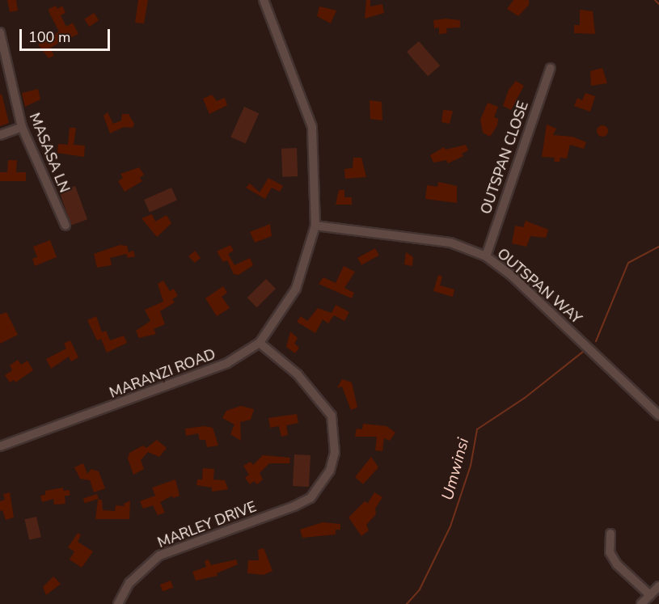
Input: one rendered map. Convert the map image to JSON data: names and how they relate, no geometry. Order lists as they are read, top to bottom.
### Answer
{
  "streets": {
    "street": [
      "MASASA LN",
      "OUTSPAN CLOSE",
      "OUTSPAN WAY",
      "MARANZI ROAD",
      "MARLEY DRIVE"
    ]
  },
  "crossings": [
    ["OUTSPAN CLOSE", "OUTSPAN WAY"],
    ["OUTSPAN WAY", "MARANZI ROAD"],
    ["MARANZI ROAD", "MARLEY DRIVE"]
  ],
  "water": ["Umwinsi"],
  "scale_bar": "100 m"
}
